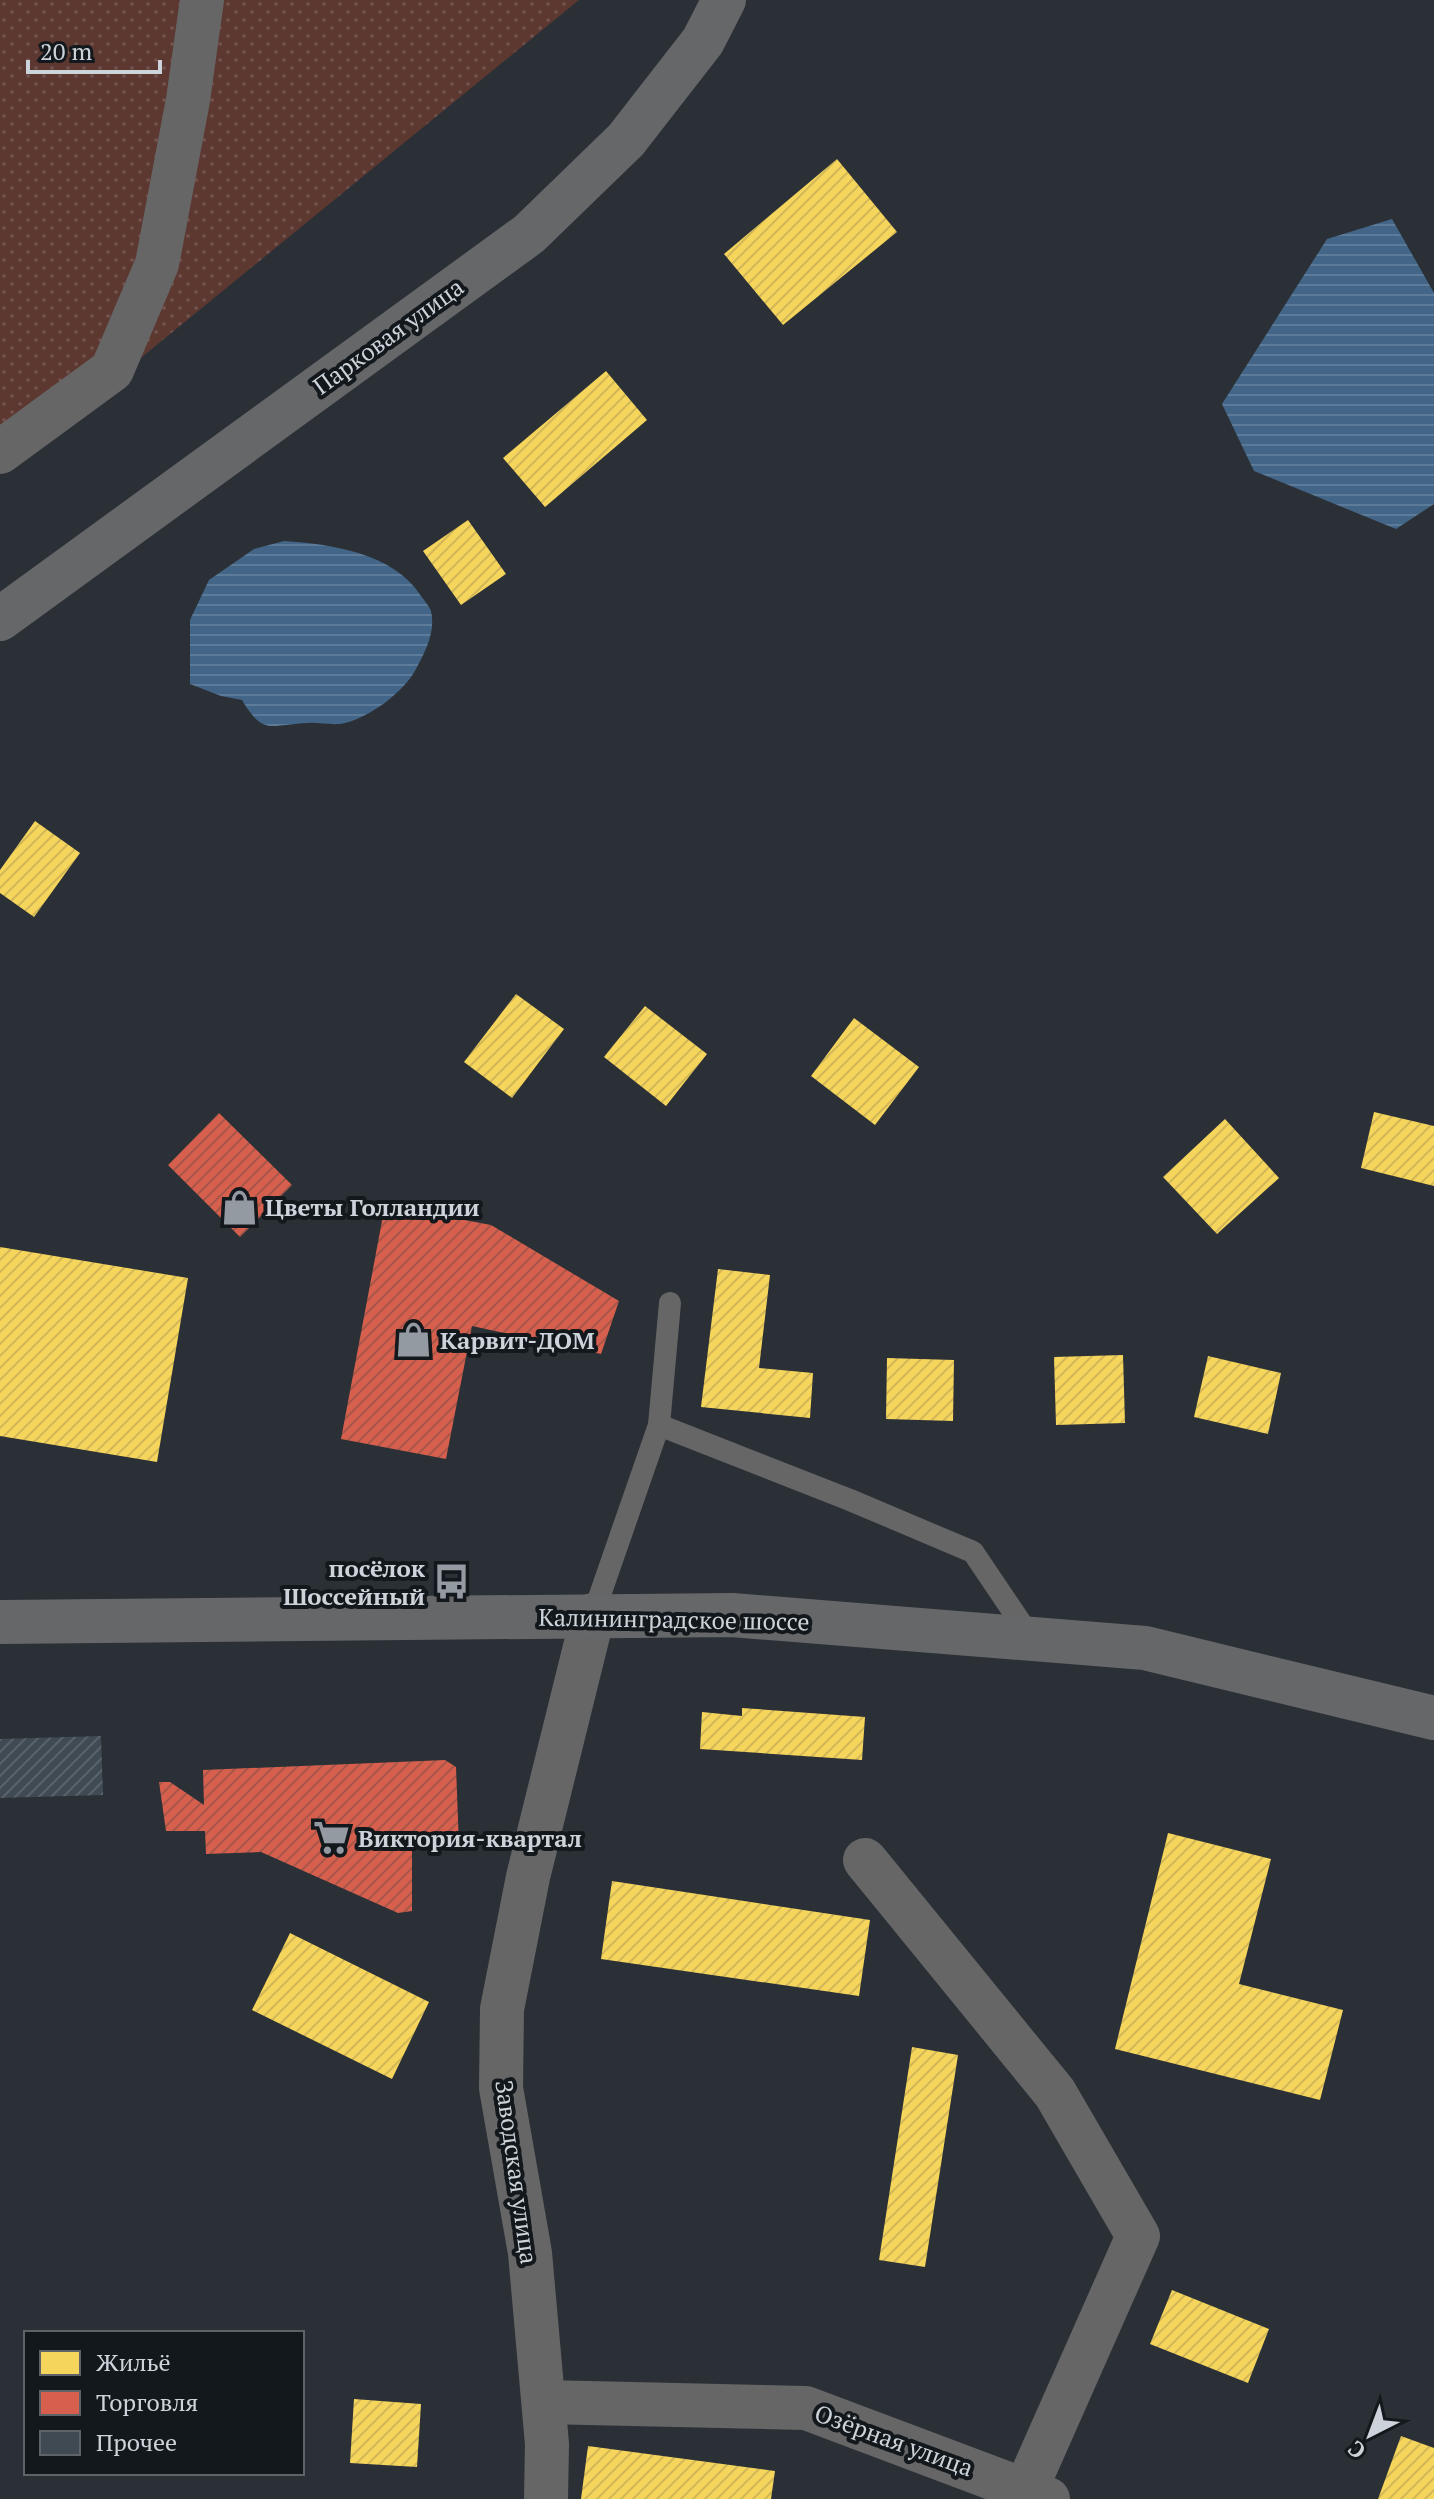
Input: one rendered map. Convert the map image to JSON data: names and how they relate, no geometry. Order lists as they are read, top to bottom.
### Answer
{
  "streets": {
    "main road": ["Парковая улица", "Калининградское шоссе"],
    "street": ["Заводская улица", "Озёрная улица"]
  },
  "crossings": [
    ["Калининградское шоссе", "Заводская улица"],
    ["Заводская улица", "Озёрная улица"]
  ],
  "places": {
    "shop": ["Цветы Голландии", "Карвит-ДОМ"],
    "bus stop": ["посёлок Шоссейный"],
    "supermarket": ["Виктория-квартал"]
  },
  "legend": ["Жильё", "Торговля", "Прочее"],
  "scale_bar": "20 m",
  "north": "bottom left"
}
